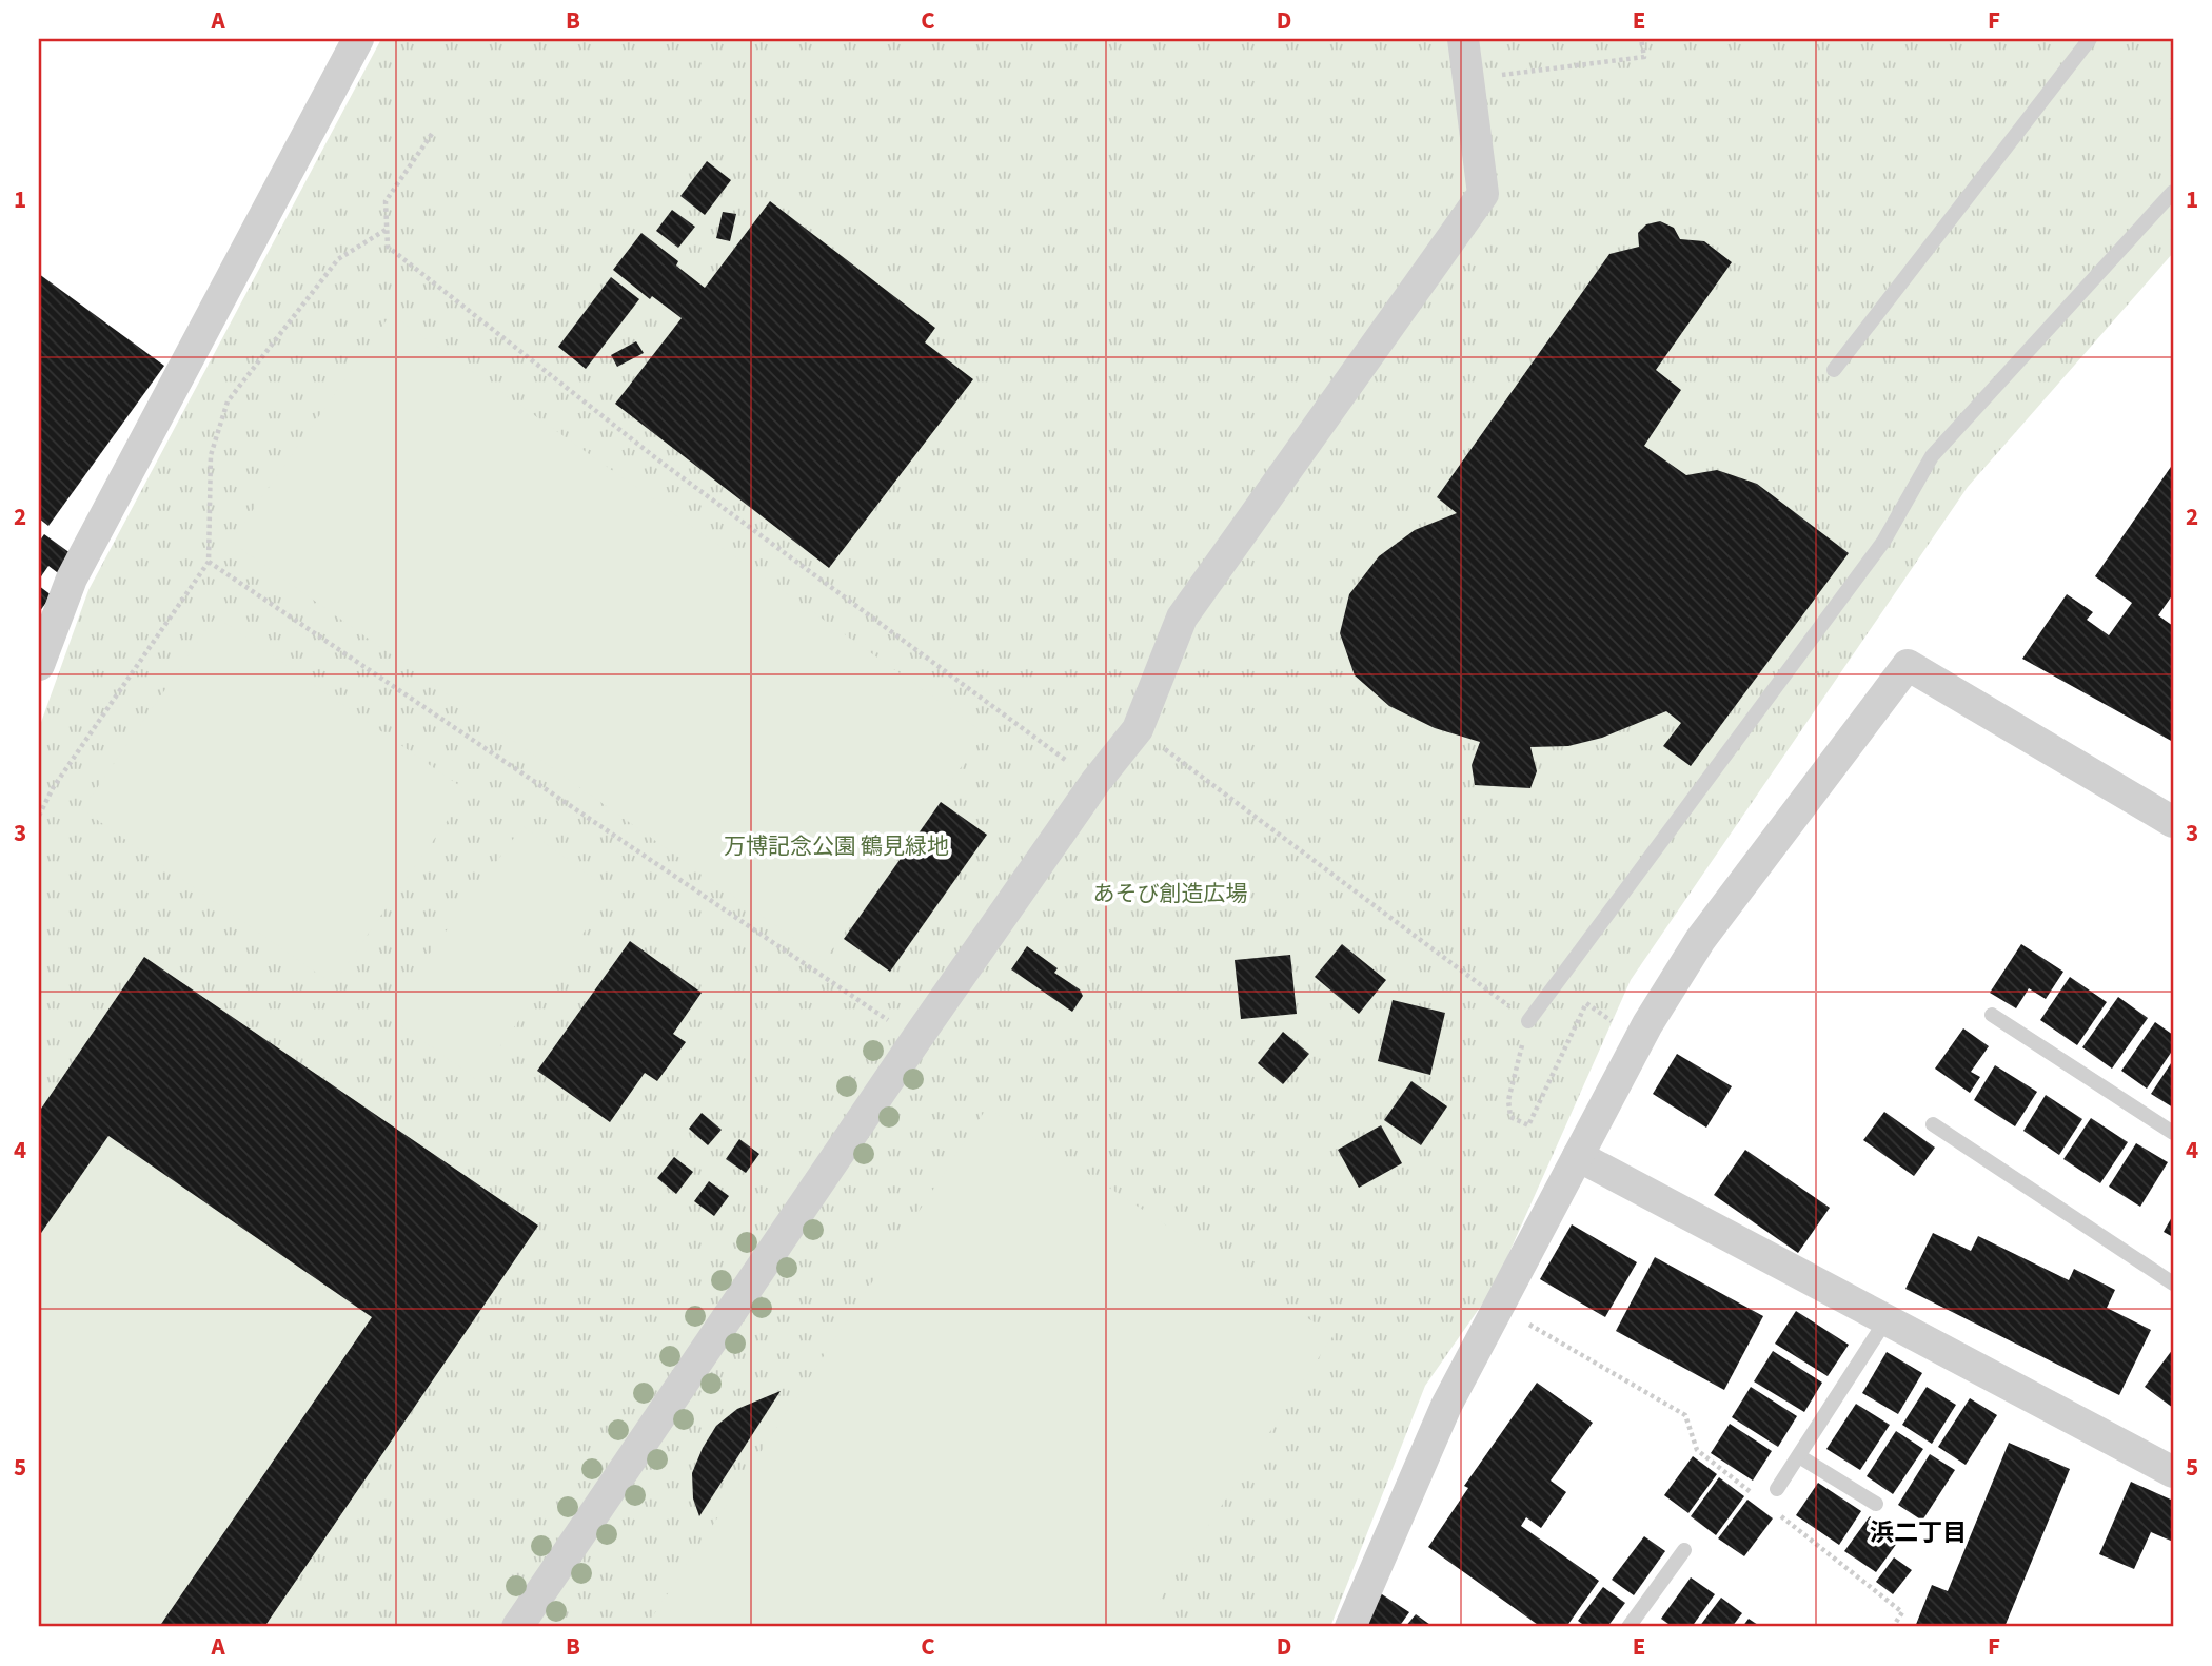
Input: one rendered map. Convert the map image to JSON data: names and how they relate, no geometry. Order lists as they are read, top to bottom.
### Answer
{
  "districts": ["浜二丁目"],
  "parks": ["万博記念公園 鶴見緑地", "あそび創造広場"],
  "grid": {
    "columns": [
      "A",
      "B",
      "C",
      "D",
      "E",
      "F"
    ],
    "rows": [
      "1",
      "2",
      "3",
      "4",
      "5"
    ]
  }
}
